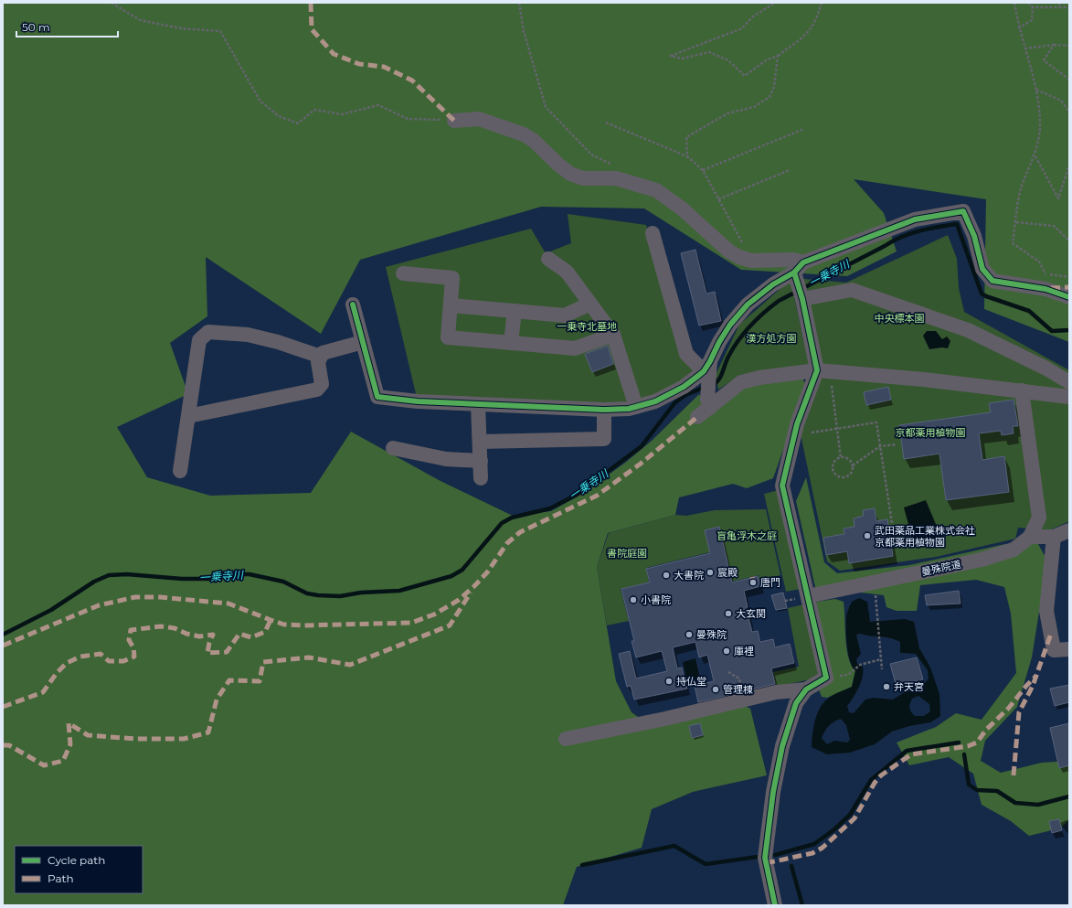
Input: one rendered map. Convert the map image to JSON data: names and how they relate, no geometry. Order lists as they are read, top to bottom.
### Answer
{
  "streets": {
    "street": ["曼殊院道"]
  },
  "water": ["一乗寺川"],
  "parks": [
    "中央標本園",
    "一乗寺北墓地",
    "漢方処方園",
    "京都薬用植物園",
    "盲亀浮木之庭",
    "書院庭園"
  ],
  "places": [
    "武田薬品工業株式会社 京都薬用植物園",
    "宸殿",
    "大書院",
    "唐門",
    "小書院",
    "大玄関",
    "曼殊院",
    "庫裡",
    "持仏堂",
    "弁天宮",
    "管理棟"
  ],
  "legend": ["Cycle path", "Path"],
  "scale_bar": "50 m"
}
